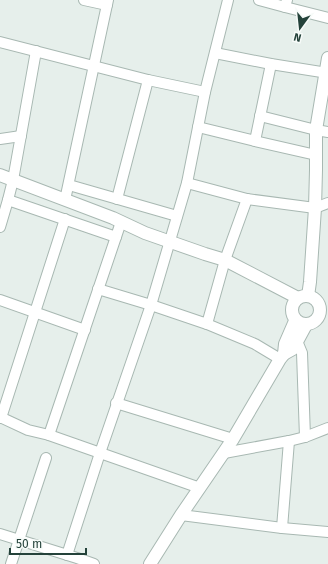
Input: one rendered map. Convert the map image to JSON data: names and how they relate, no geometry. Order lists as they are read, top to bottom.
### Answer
{
  "scale_bar": "50 m",
  "north": "bottom"
}
